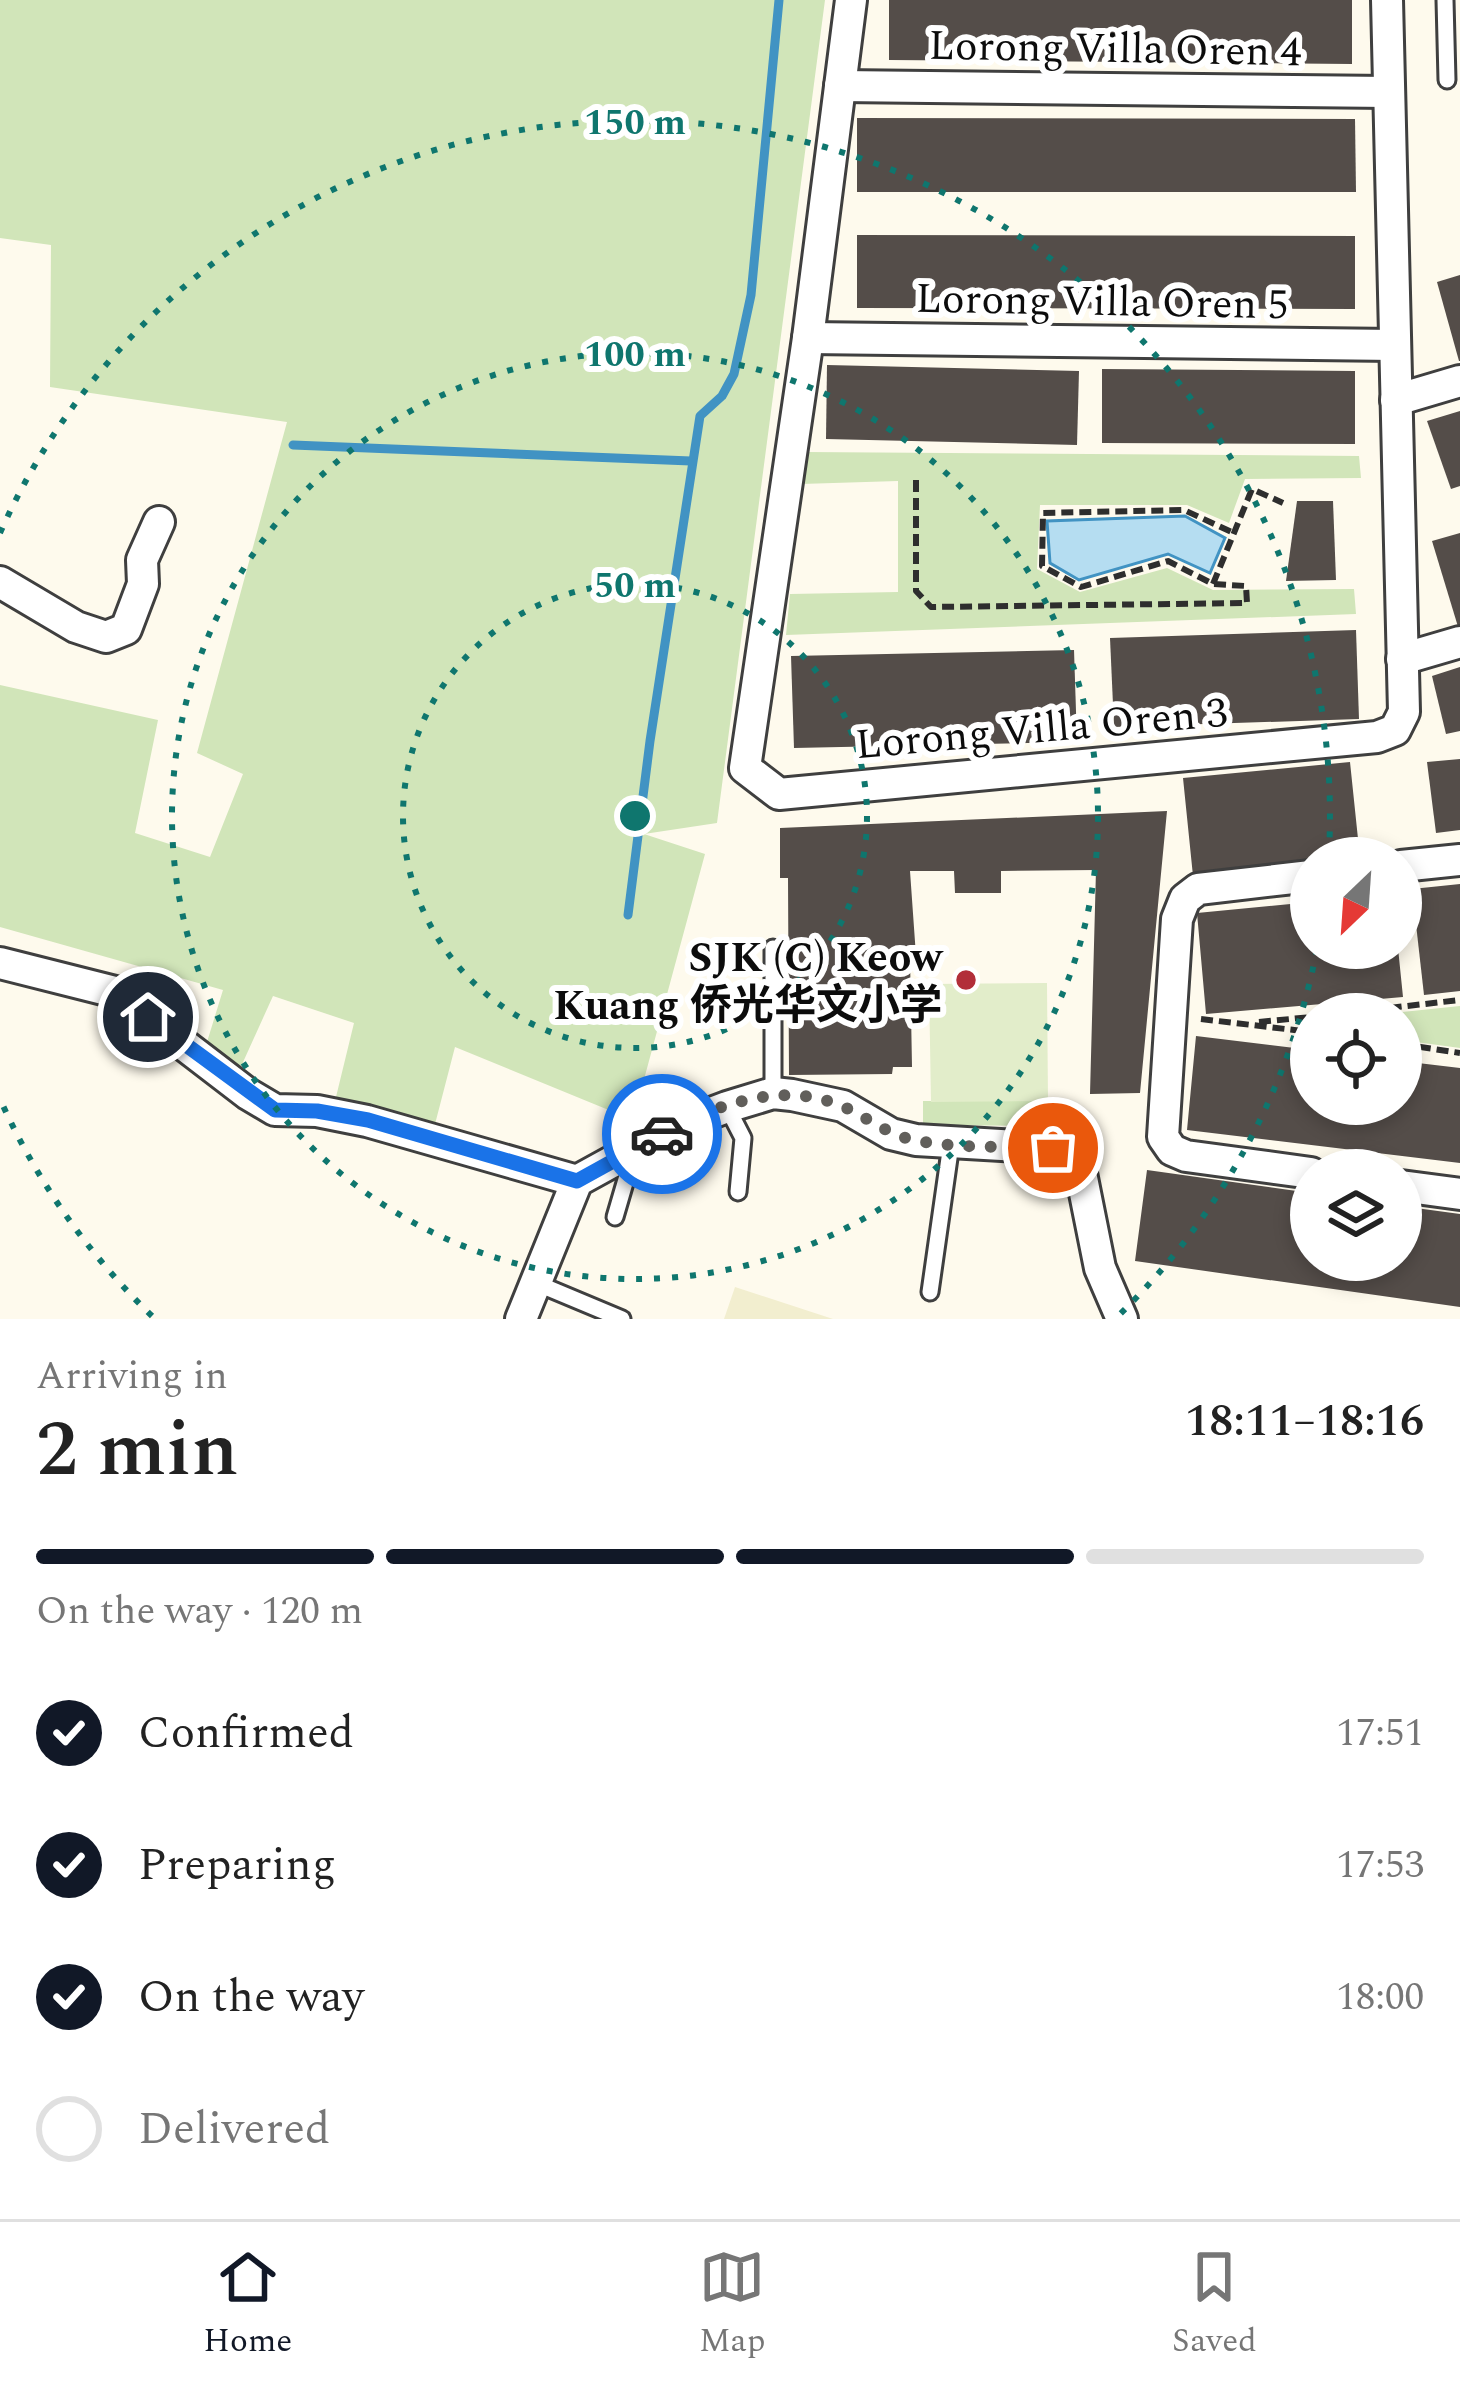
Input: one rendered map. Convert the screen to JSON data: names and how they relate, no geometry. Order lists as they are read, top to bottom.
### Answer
{
  "streets": {
    "street": ["Lorong Villa Oren 4", "Lorong Villa Oren 5", "Lorong Villa Oren 3"]
  },
  "crossings": [
    ["Lorong Villa Oren 4", "Lorong Villa Oren 3"],
    ["Lorong Villa Oren 5", "Lorong Villa Oren 3"]
  ],
  "places": ["SJK (C) Keow Kuang 侨光华文小学"],
  "north": "bottom left",
  "page": {
    "heading": ["2 min", "Arriving in", "18:11–18:16"],
    "bar": "On the way · 120 m",
    "list": [
      ["Confirmed", "17:51"],
      ["Preparing", "17:53"],
      ["On the way", "18:00"],
      "Delivered"
    ],
    "tabs": ["Home", "Map", "Saved"]
  },
  "rings": ["150 m", "100 m", "50 m"]
}
